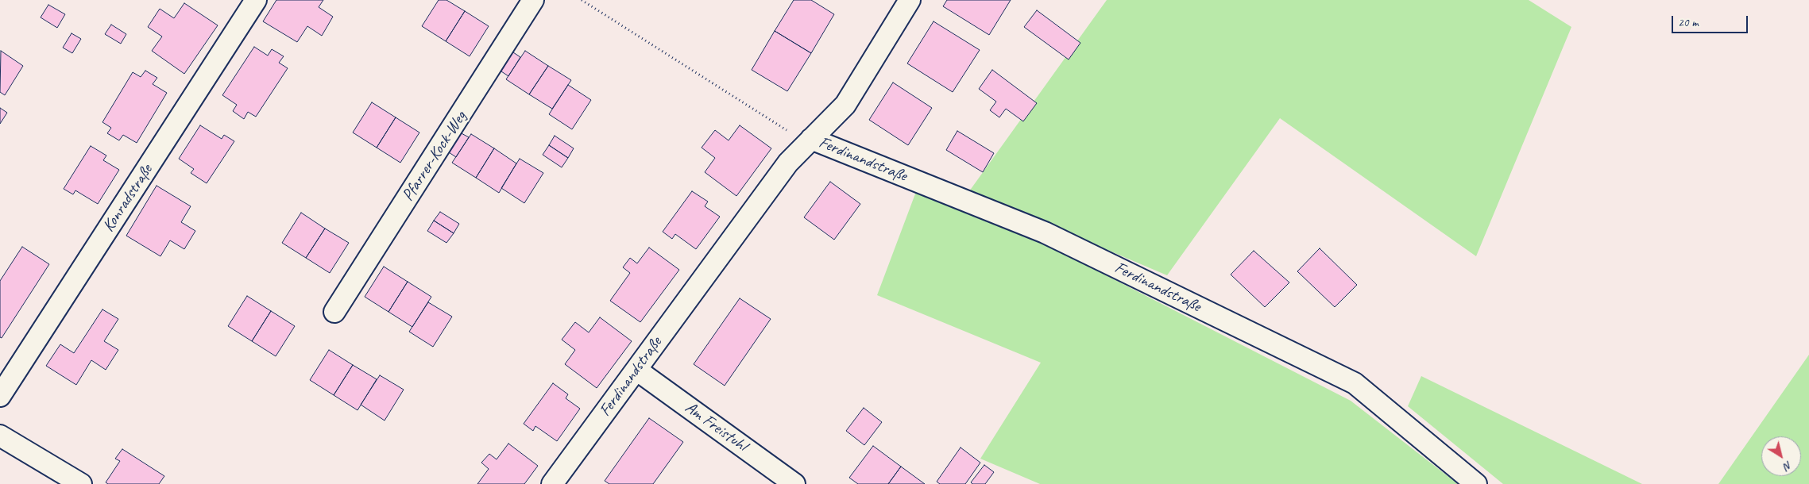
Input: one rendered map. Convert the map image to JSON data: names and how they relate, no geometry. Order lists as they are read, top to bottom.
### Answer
{
  "streets": {
    "street": [
      "Pfarrer-Kock-Weg",
      "Ferdinandstraße",
      "Konradstraße",
      "Am Freistuhl"
    ]
  },
  "crossings": [
    ["Ferdinandstraße", "Am Freistuhl"]
  ],
  "scale_bar": "20 m",
  "north": "bottom right"
}
